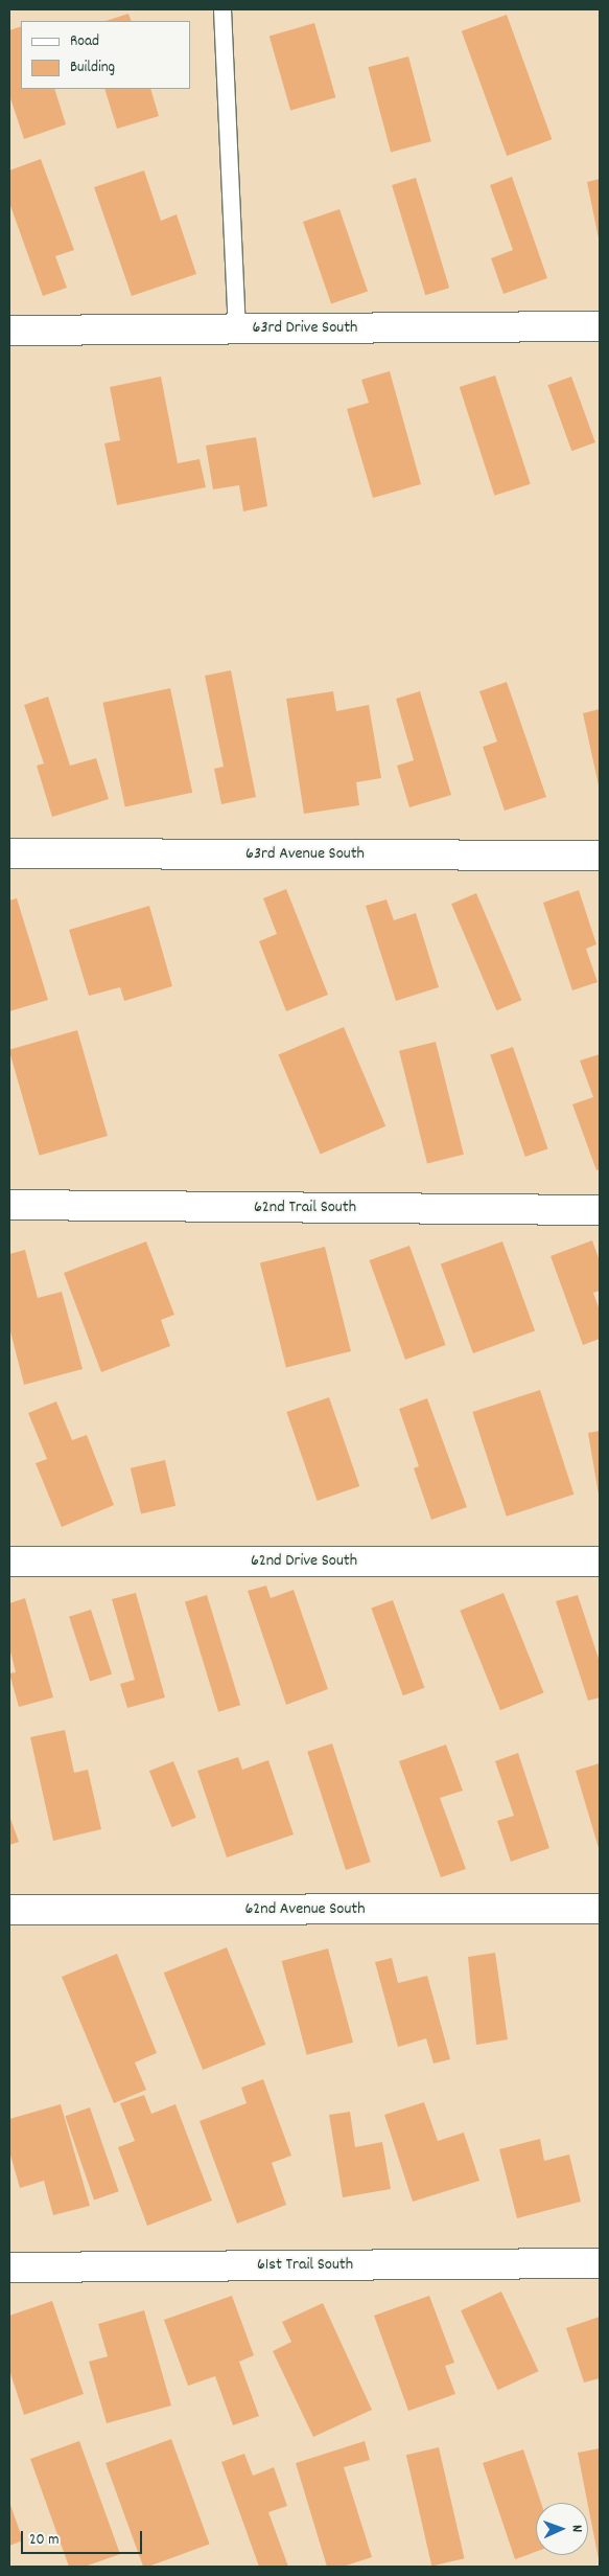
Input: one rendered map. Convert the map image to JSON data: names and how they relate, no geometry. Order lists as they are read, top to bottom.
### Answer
{
  "streets": {
    "street": [
      "63rd Drive South",
      "63rd Avenue South",
      "62nd Trail South",
      "62nd Drive South",
      "62nd Avenue South",
      "61st Trail South"
    ]
  },
  "legend": ["Road", "Building"],
  "scale_bar": "20 m",
  "north": "right"
}
